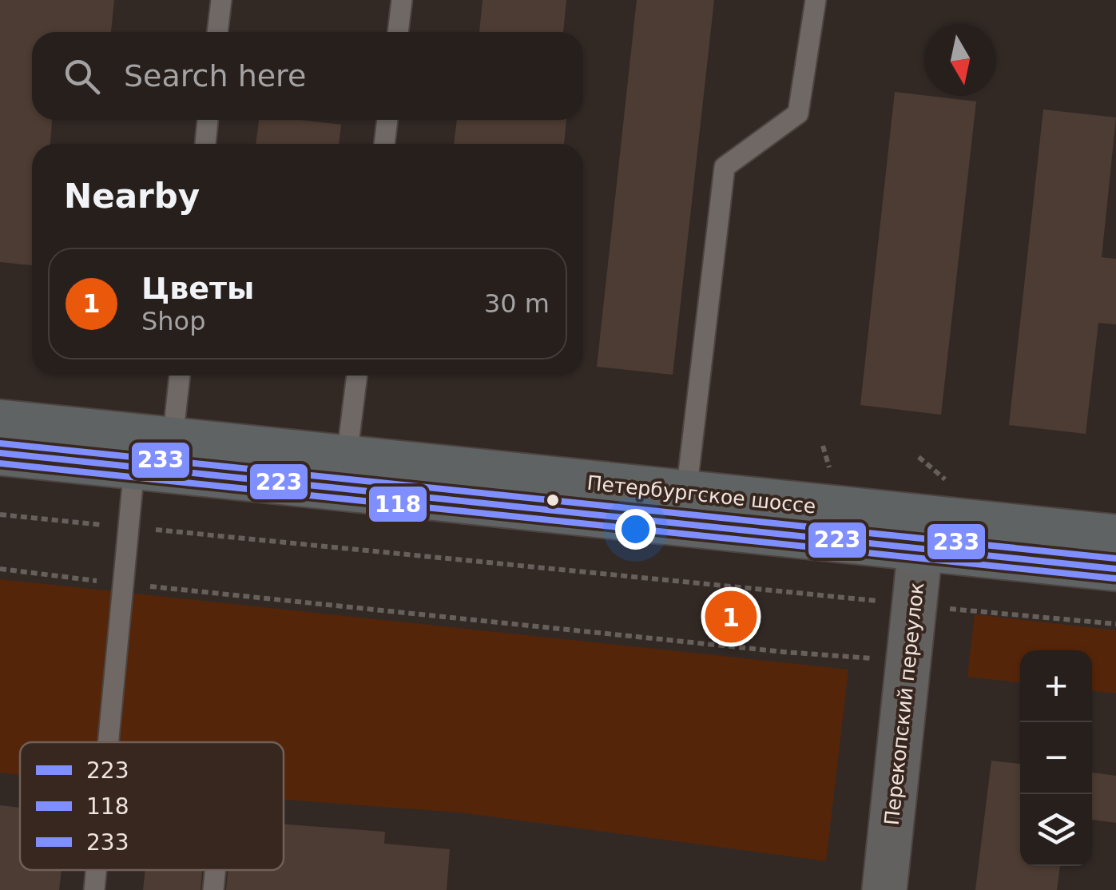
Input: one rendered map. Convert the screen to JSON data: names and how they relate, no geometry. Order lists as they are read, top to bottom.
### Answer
{
  "streets": {
    "main road": ["Петербургское шоссе"],
    "street": ["Перекопский переулок"]
  },
  "crossings": [
    ["Петербургское шоссе", "Перекопский переулок"]
  ],
  "lines": ["transit line 233", "transit line 223", "transit line 118"],
  "legend": ["223", "118", "233"],
  "north": "bottom",
  "page": {
    "search": "Search here",
    "heading": "Nearby",
    "list": [
      {
        "mark": "1",
        "name": "Цветы",
        "note": "Shop",
        "value": "30 m"
      }
    ],
    "pins": "1",
    "map_buttons": ["+", "−"]
  }
}
